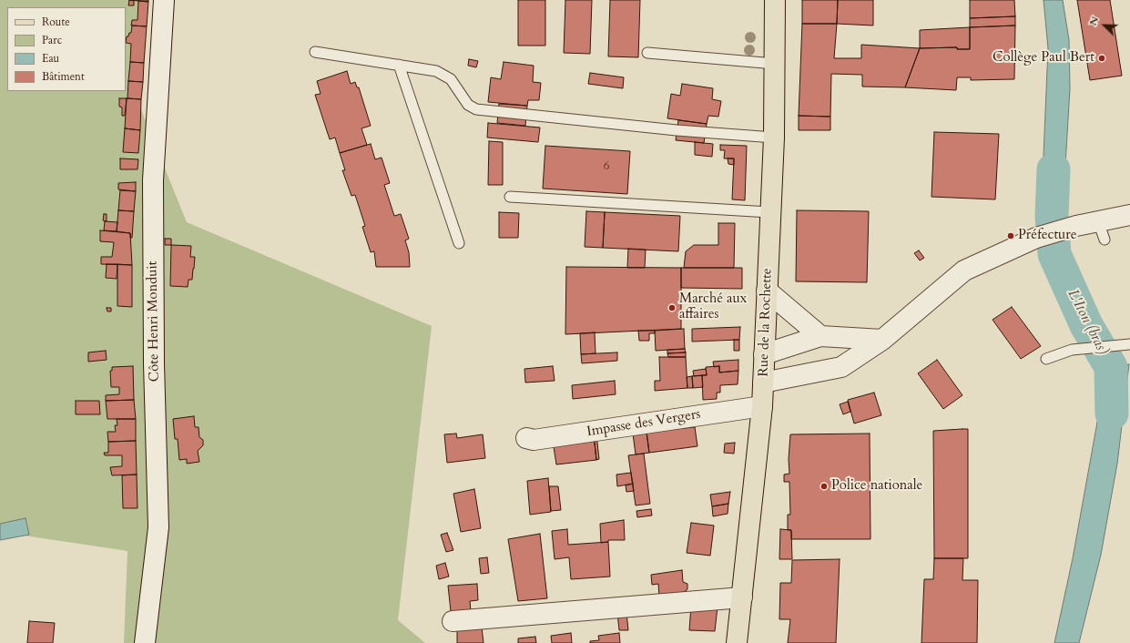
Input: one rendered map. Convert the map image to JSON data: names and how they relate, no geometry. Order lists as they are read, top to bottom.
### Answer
{
  "streets": {
    "main road": ["Rue de la Rochette"],
    "street": ["Côte Henri Monduit", "Impasse des Vergers"]
  },
  "crossings": [
    ["Rue de la Rochette", "Impasse des Vergers"]
  ],
  "water": ["L'Iton (bras)"],
  "places": [
    "Collège Paul Bert",
    "Préfecture",
    "Marché aux affaires",
    "Police nationale"
  ],
  "house_numbers": ["6"],
  "legend": [
    "Route",
    "Parc",
    "Eau",
    "Bâtiment"
  ],
  "north": "top left"
}
